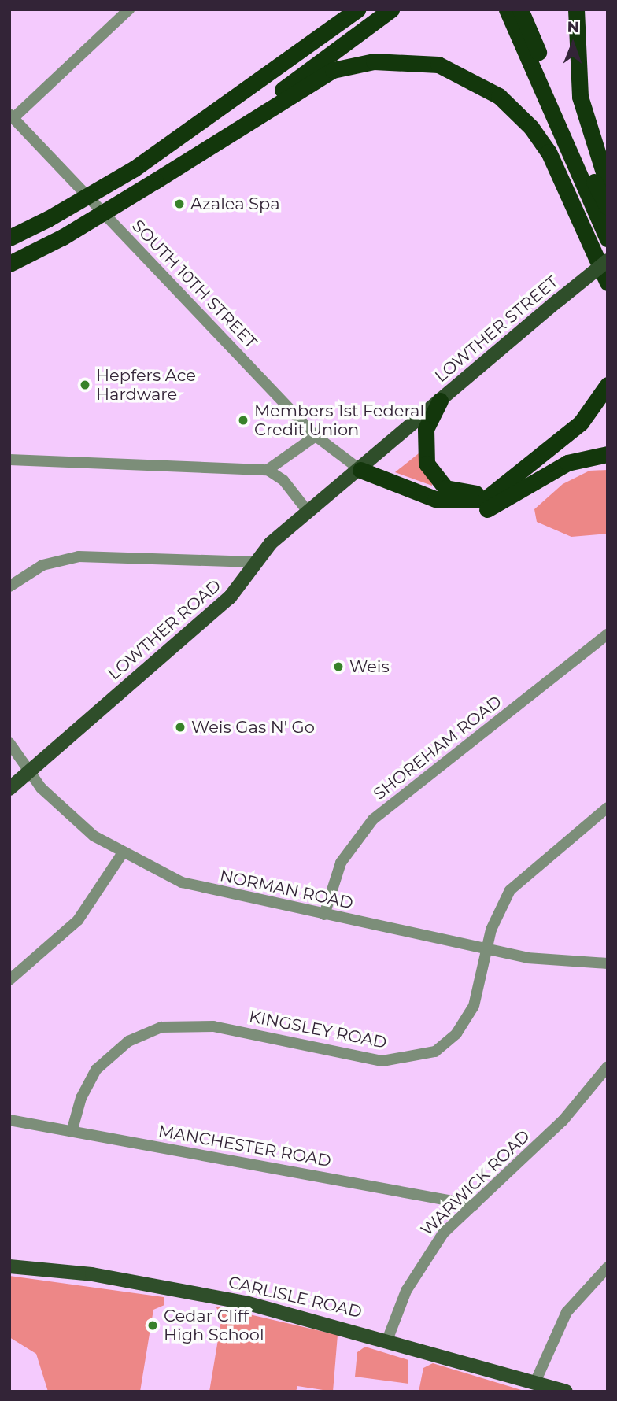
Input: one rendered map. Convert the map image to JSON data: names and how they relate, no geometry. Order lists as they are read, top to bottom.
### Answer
{
  "streets": {
    "main road": ["LOWTHER STREET", "LOWTHER ROAD", "CARLISLE ROAD"],
    "street": [
      "SOUTH 10TH STREET",
      "SHOREHAM ROAD",
      "NORMAN ROAD",
      "KINGSLEY ROAD",
      "MANCHESTER ROAD",
      "WARWICK ROAD"
    ]
  },
  "crossings": [
    ["SOUTH 10TH STREET", "LOWTHER STREET"],
    ["SOUTH 10TH STREET", "LOWTHER ROAD"],
    ["LOWTHER STREET", "LOWTHER ROAD"],
    ["LOWTHER ROAD", "NORMAN ROAD"],
    ["SHOREHAM ROAD", "NORMAN ROAD"],
    ["NORMAN ROAD", "KINGSLEY ROAD"],
    ["KINGSLEY ROAD", "MANCHESTER ROAD"],
    ["MANCHESTER ROAD", "WARWICK ROAD"],
    ["WARWICK ROAD", "CARLISLE ROAD"]
  ],
  "places": [
    "Azalea Spa",
    "Hepfers Ace Hardware",
    "Members 1st Federal Credit Union",
    "Weis",
    "Weis Gas N' Go",
    "Cedar Cliff High School"
  ],
  "north": "top"
}
